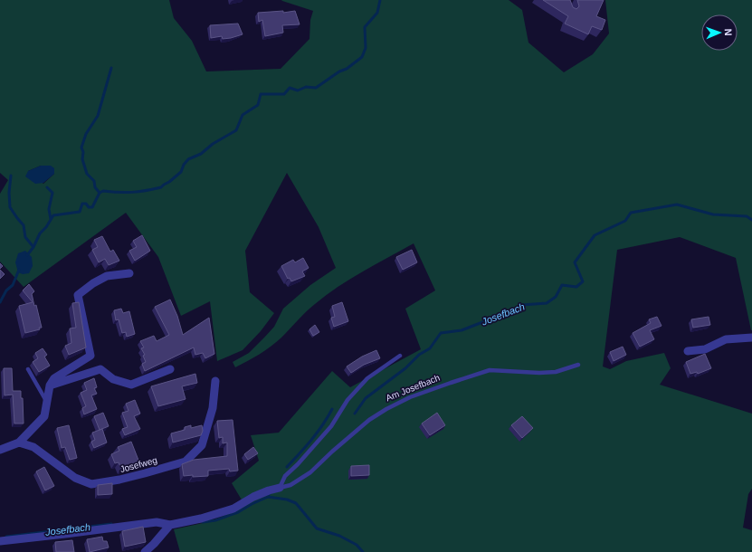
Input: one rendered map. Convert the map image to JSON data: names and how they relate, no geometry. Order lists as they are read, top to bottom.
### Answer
{
  "streets": {
    "street": ["Am Josefbach", "Josefweg"]
  },
  "water": ["Josefbach"],
  "north": "right"
}
